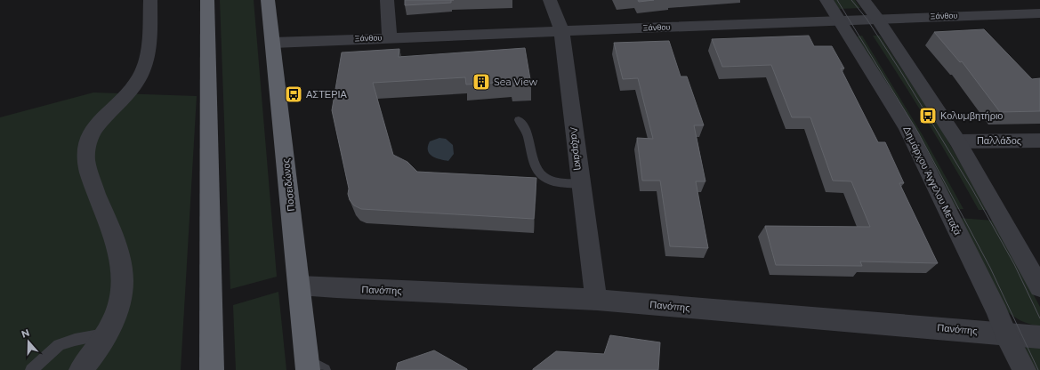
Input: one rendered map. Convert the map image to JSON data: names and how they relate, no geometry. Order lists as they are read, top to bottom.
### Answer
{
  "streets": {
    "highway": ["Ποσειδώνος"],
    "street": [
      "Ξάνθου",
      "Παλλάδος",
      "Λαζαράκη",
      "Δημάρχου Άγγελου Μεταξά",
      "Πανόπης"
    ]
  },
  "crossings": [
    ["Ξάνθου", "Λαζαράκη"],
    ["Ξάνθου", "Δημάρχου Άγγελου Μεταξά"],
    ["Ξάνθου", "Ποσειδώνος"],
    ["Λαζαράκη", "Πανόπης"],
    ["Δημάρχου Άγγελου Μεταξά", "Πανόπης"],
    ["Ποσειδώνος", "Πανόπης"]
  ],
  "places": {
    "building": ["Sea View"],
    "bus stop": ["ΑΣΤΕΡΙΑ", "Κολυμβητήριο"]
  },
  "north": "top"
}
